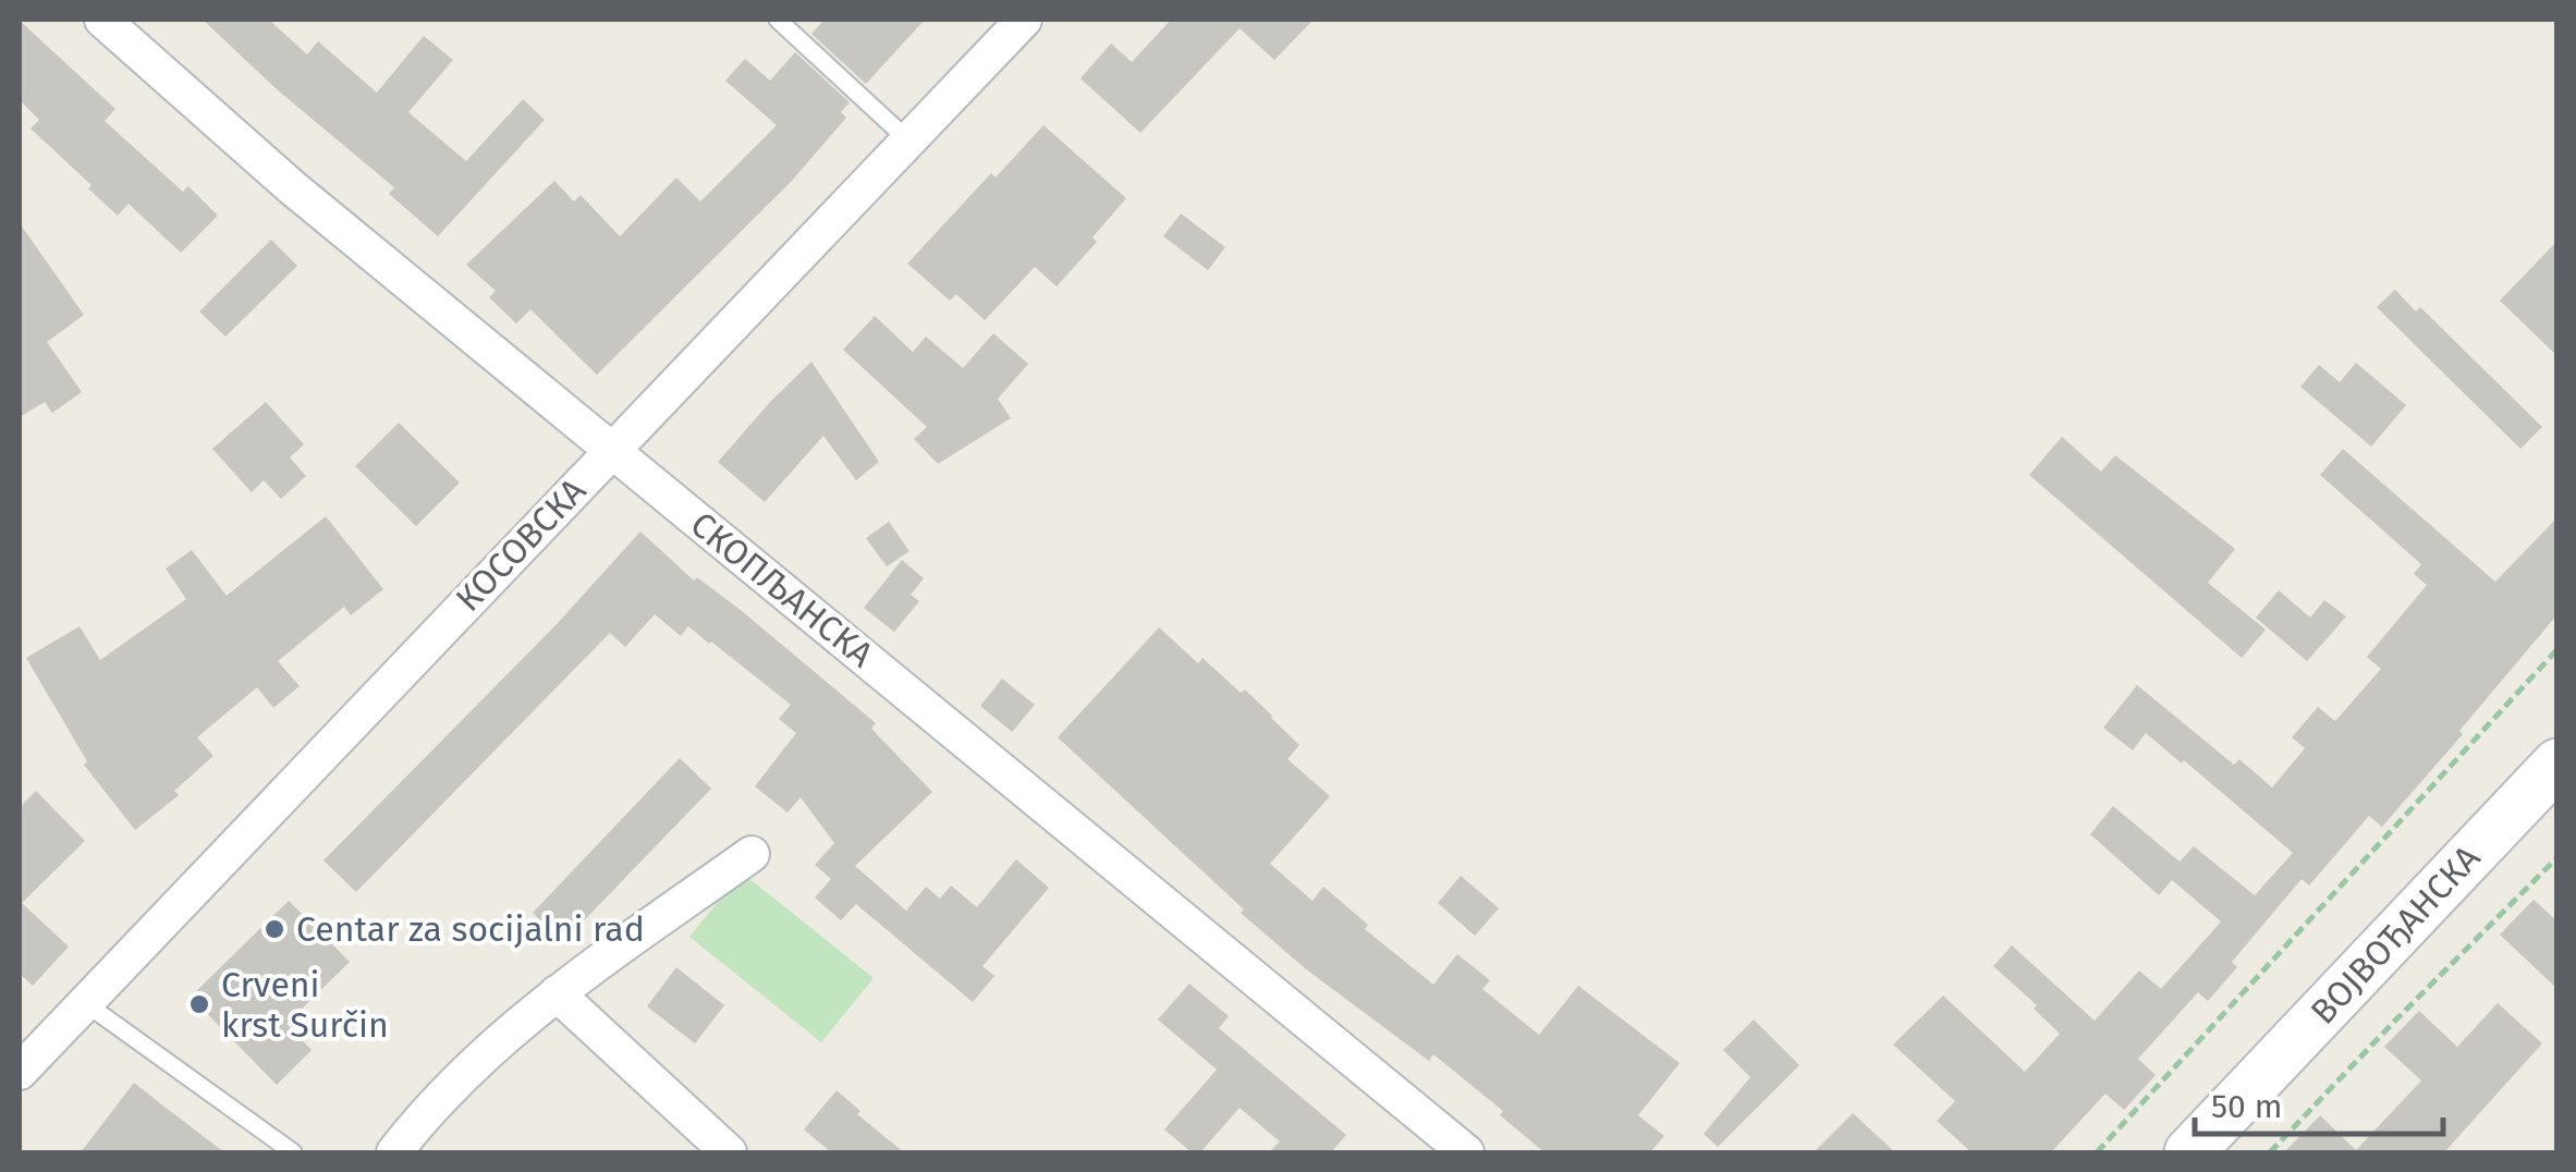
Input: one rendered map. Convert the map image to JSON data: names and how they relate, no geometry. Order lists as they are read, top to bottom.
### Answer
{
  "streets": {
    "main road": ["ВОЈВОЂАНСКА"],
    "street": ["КОСОВСКА", "СКОПЉАНСКА"]
  },
  "crossings": [
    ["КОСОВСКА", "СКОПЉАНСКА"]
  ],
  "places": ["Centar za socijalni rad", "Crveni krst Surčin"],
  "scale_bar": "50 m"
}
